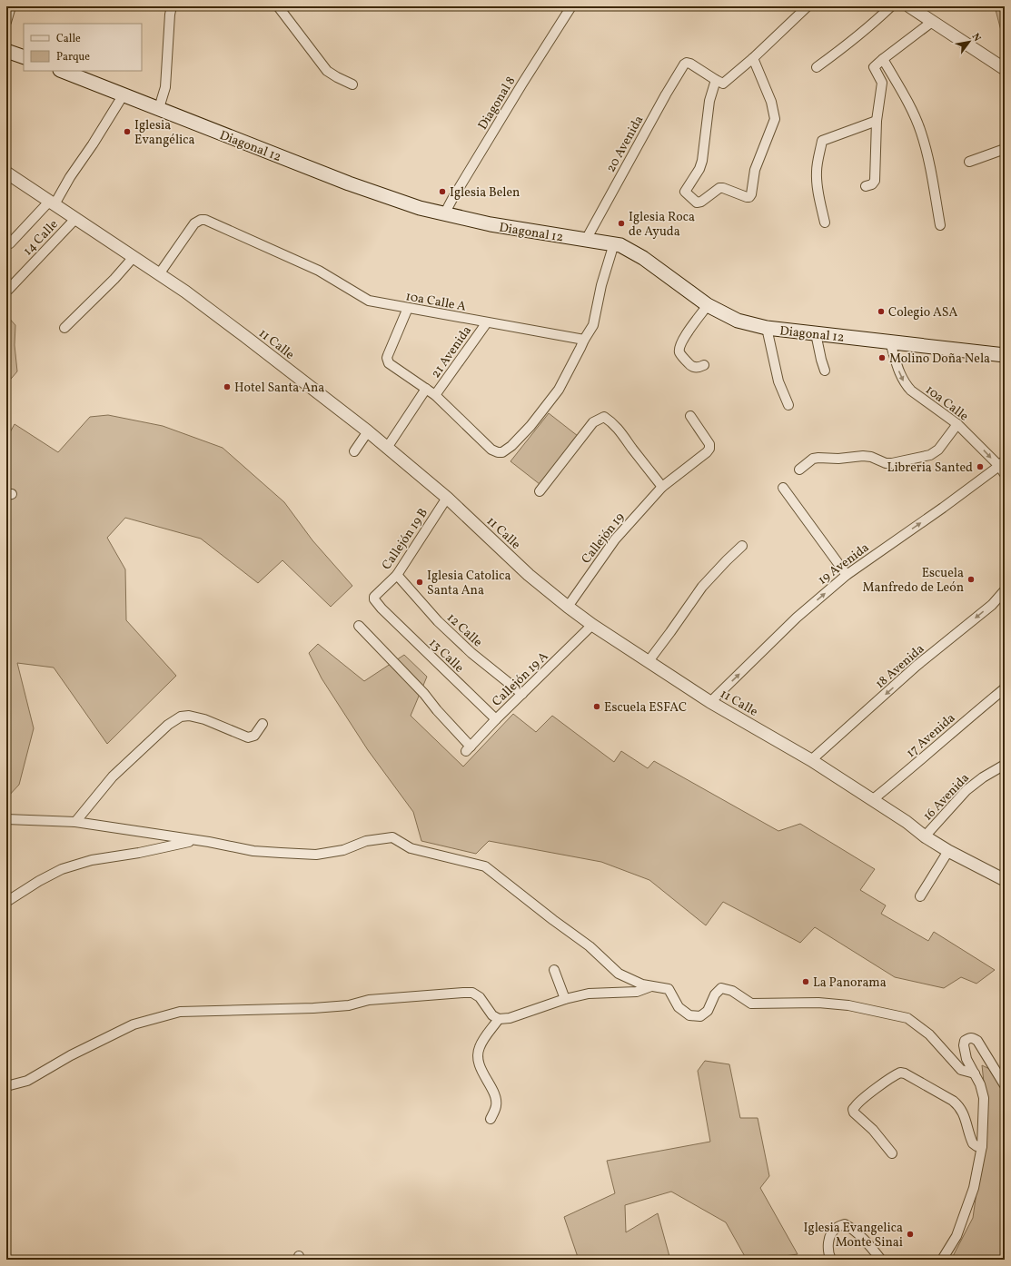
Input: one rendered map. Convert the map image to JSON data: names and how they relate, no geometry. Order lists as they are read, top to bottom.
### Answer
{
  "streets": {
    "main road": ["Diagonal 12"],
    "street": [
      "Diagonal 8",
      "20 Avenida",
      "14 Calle",
      "10a Calle A",
      "11 Calle",
      "21 Avenida",
      "10a Calle",
      "Callejón 19",
      "Callejón 19 B",
      "19 Avenida",
      "12 Calle",
      "13 Calle",
      "18 Avenida",
      "Callejón 19 A",
      "17 Avenida",
      "16 Avenida"
    ]
  },
  "crossings": [
    ["Diagonal 8", "Diagonal 12"],
    ["20 Avenida", "Diagonal 12"],
    ["Diagonal 12", "10a Calle"],
    ["14 Calle", "11 Calle"],
    ["10a Calle A", "11 Calle"],
    ["10a Calle A", "21 Avenida"],
    ["11 Calle", "21 Avenida"],
    ["11 Calle", "Callejón 19"],
    ["11 Calle", "Callejón 19 B"],
    ["11 Calle", "19 Avenida"],
    ["11 Calle", "18 Avenida"],
    ["11 Calle", "Callejón 19 A"],
    ["11 Calle", "17 Avenida"],
    ["11 Calle", "16 Avenida"],
    ["10a Calle", "19 Avenida"],
    ["Callejón 19 B", "12 Calle"],
    ["Callejón 19 B", "13 Calle"],
    ["12 Calle", "Callejón 19 A"],
    ["13 Calle", "Callejón 19 A"]
  ],
  "one_way": ["10a Calle", "19 Avenida", "18 Avenida"],
  "places": [
    "Iglesia Evangélica",
    "Iglesia Belen",
    "Iglesia Roca de Ayuda",
    "Colegio ASA",
    "Molino Doña Nela",
    "Hotel Santa Ana",
    "Libreria Santed",
    "Escuela Manfredo de León",
    "Iglesia Catolica Santa Ana",
    "Escuela ESFAC",
    "La Panorama",
    "Iglesia Evangelica Monte Sinai"
  ],
  "legend": ["Calle", "Parque"],
  "north": "top right"
}
